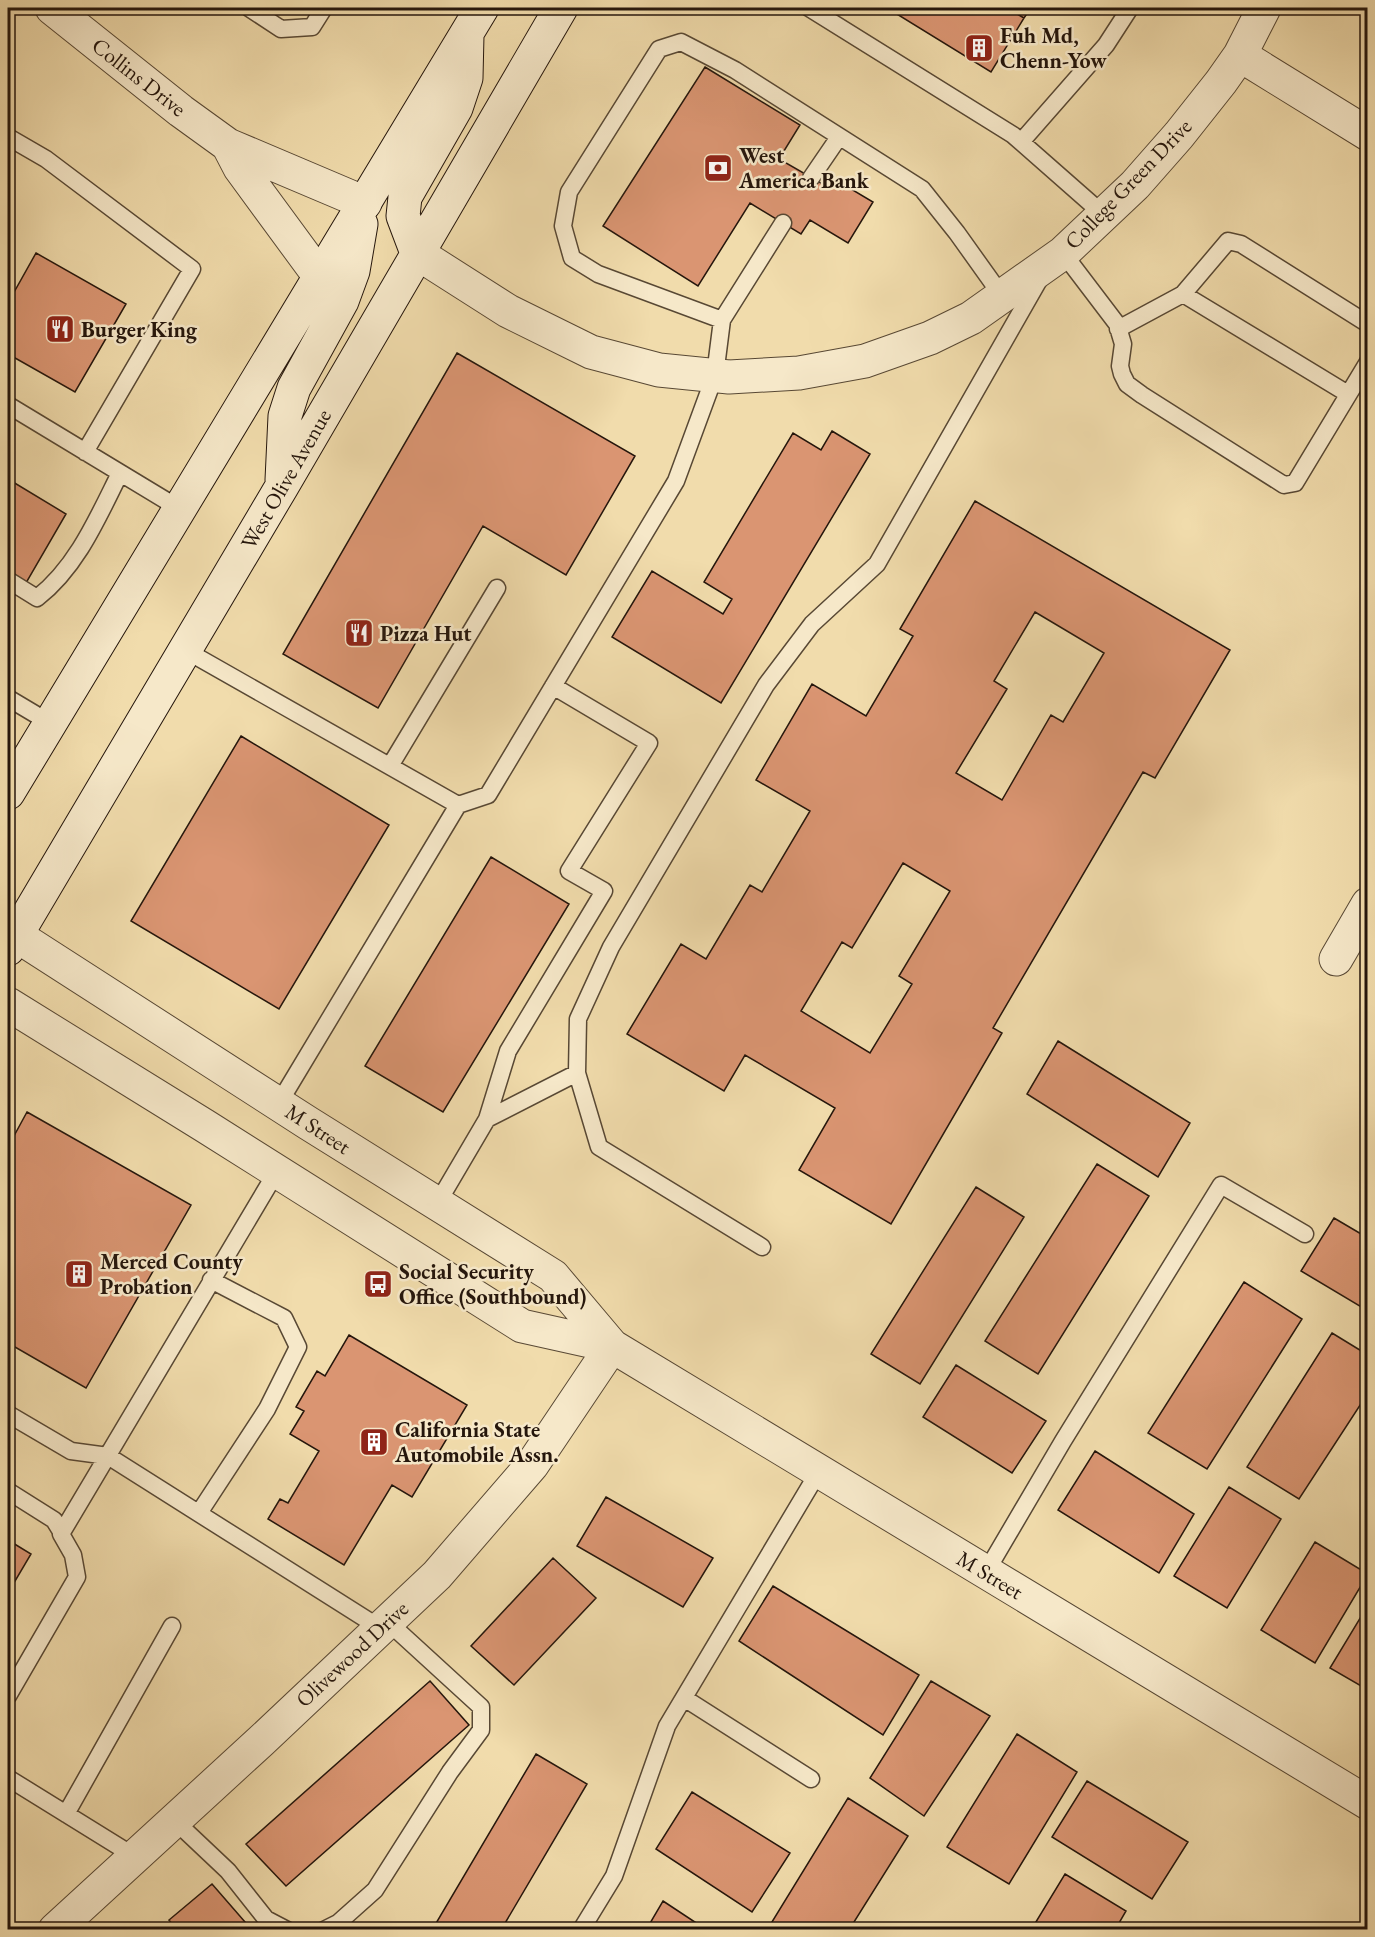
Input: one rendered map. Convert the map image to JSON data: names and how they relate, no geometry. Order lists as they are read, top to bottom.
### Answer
{
  "streets": {
    "street": [
      "Collins Drive",
      "College Green Drive",
      "West Olive Avenue",
      "M Street",
      "Olivewood Drive"
    ]
  },
  "crossings": [
    ["College Green Drive", "West Olive Avenue"],
    ["West Olive Avenue", "M Street"],
    ["M Street", "Olivewood Drive"]
  ],
  "places": {
    "building": ["Fuh Md, Chenn-Yow", "Merced County Probation", "California State Automobile Assn."],
    "bank": ["West America Bank"],
    "restaurant": ["Burger King", "Pizza Hut"],
    "bus stop": ["Social Security Office (Southbound)"]
  }
}
